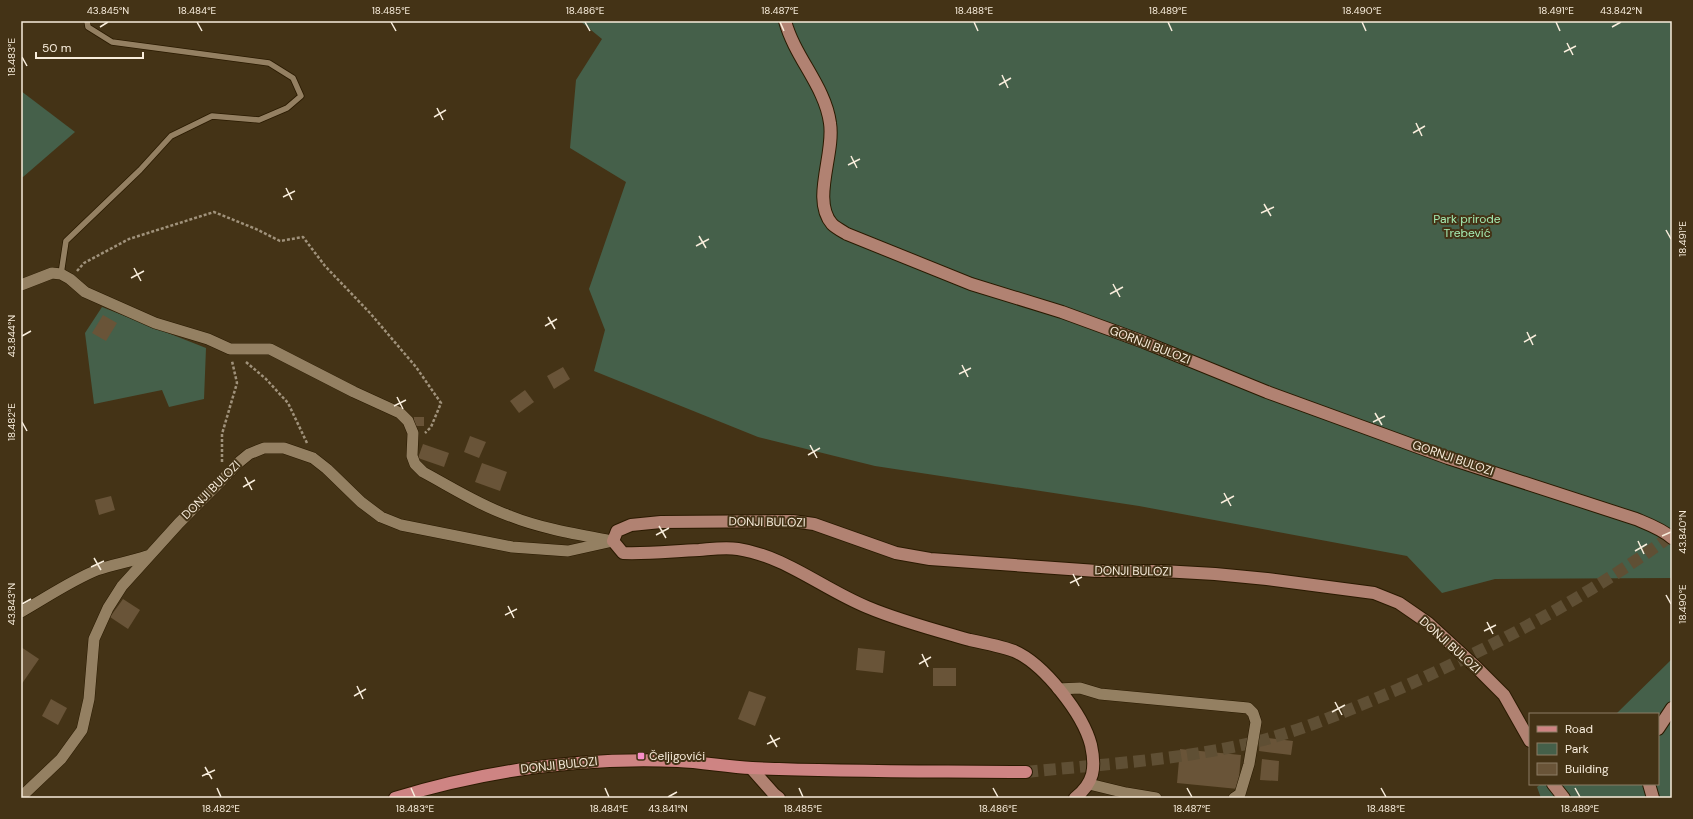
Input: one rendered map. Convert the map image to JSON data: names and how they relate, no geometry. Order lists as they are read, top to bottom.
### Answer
{
  "streets": {
    "main road": ["DONJI BULOZI"],
    "street": ["GORNJI BULOZI"]
  },
  "parks": ["Park prirode Trebević"],
  "places": {
    "transit": ["Čeljigovići"]
  },
  "legend": ["Road", "Park", "Building"],
  "scale_bar": "50 m",
  "coordinates": [
    "43.845°N",
    "18.484°E",
    "18.485°E",
    "18.486°E",
    "18.487°E",
    "18.488°E",
    "18.489°E",
    "18.490°E",
    "18.491°E",
    "43.842°N",
    "18.483°E",
    "43.844°N",
    "18.482°E",
    "43.840°N",
    "43.843°N",
    "43.841°N"
  ]
}
